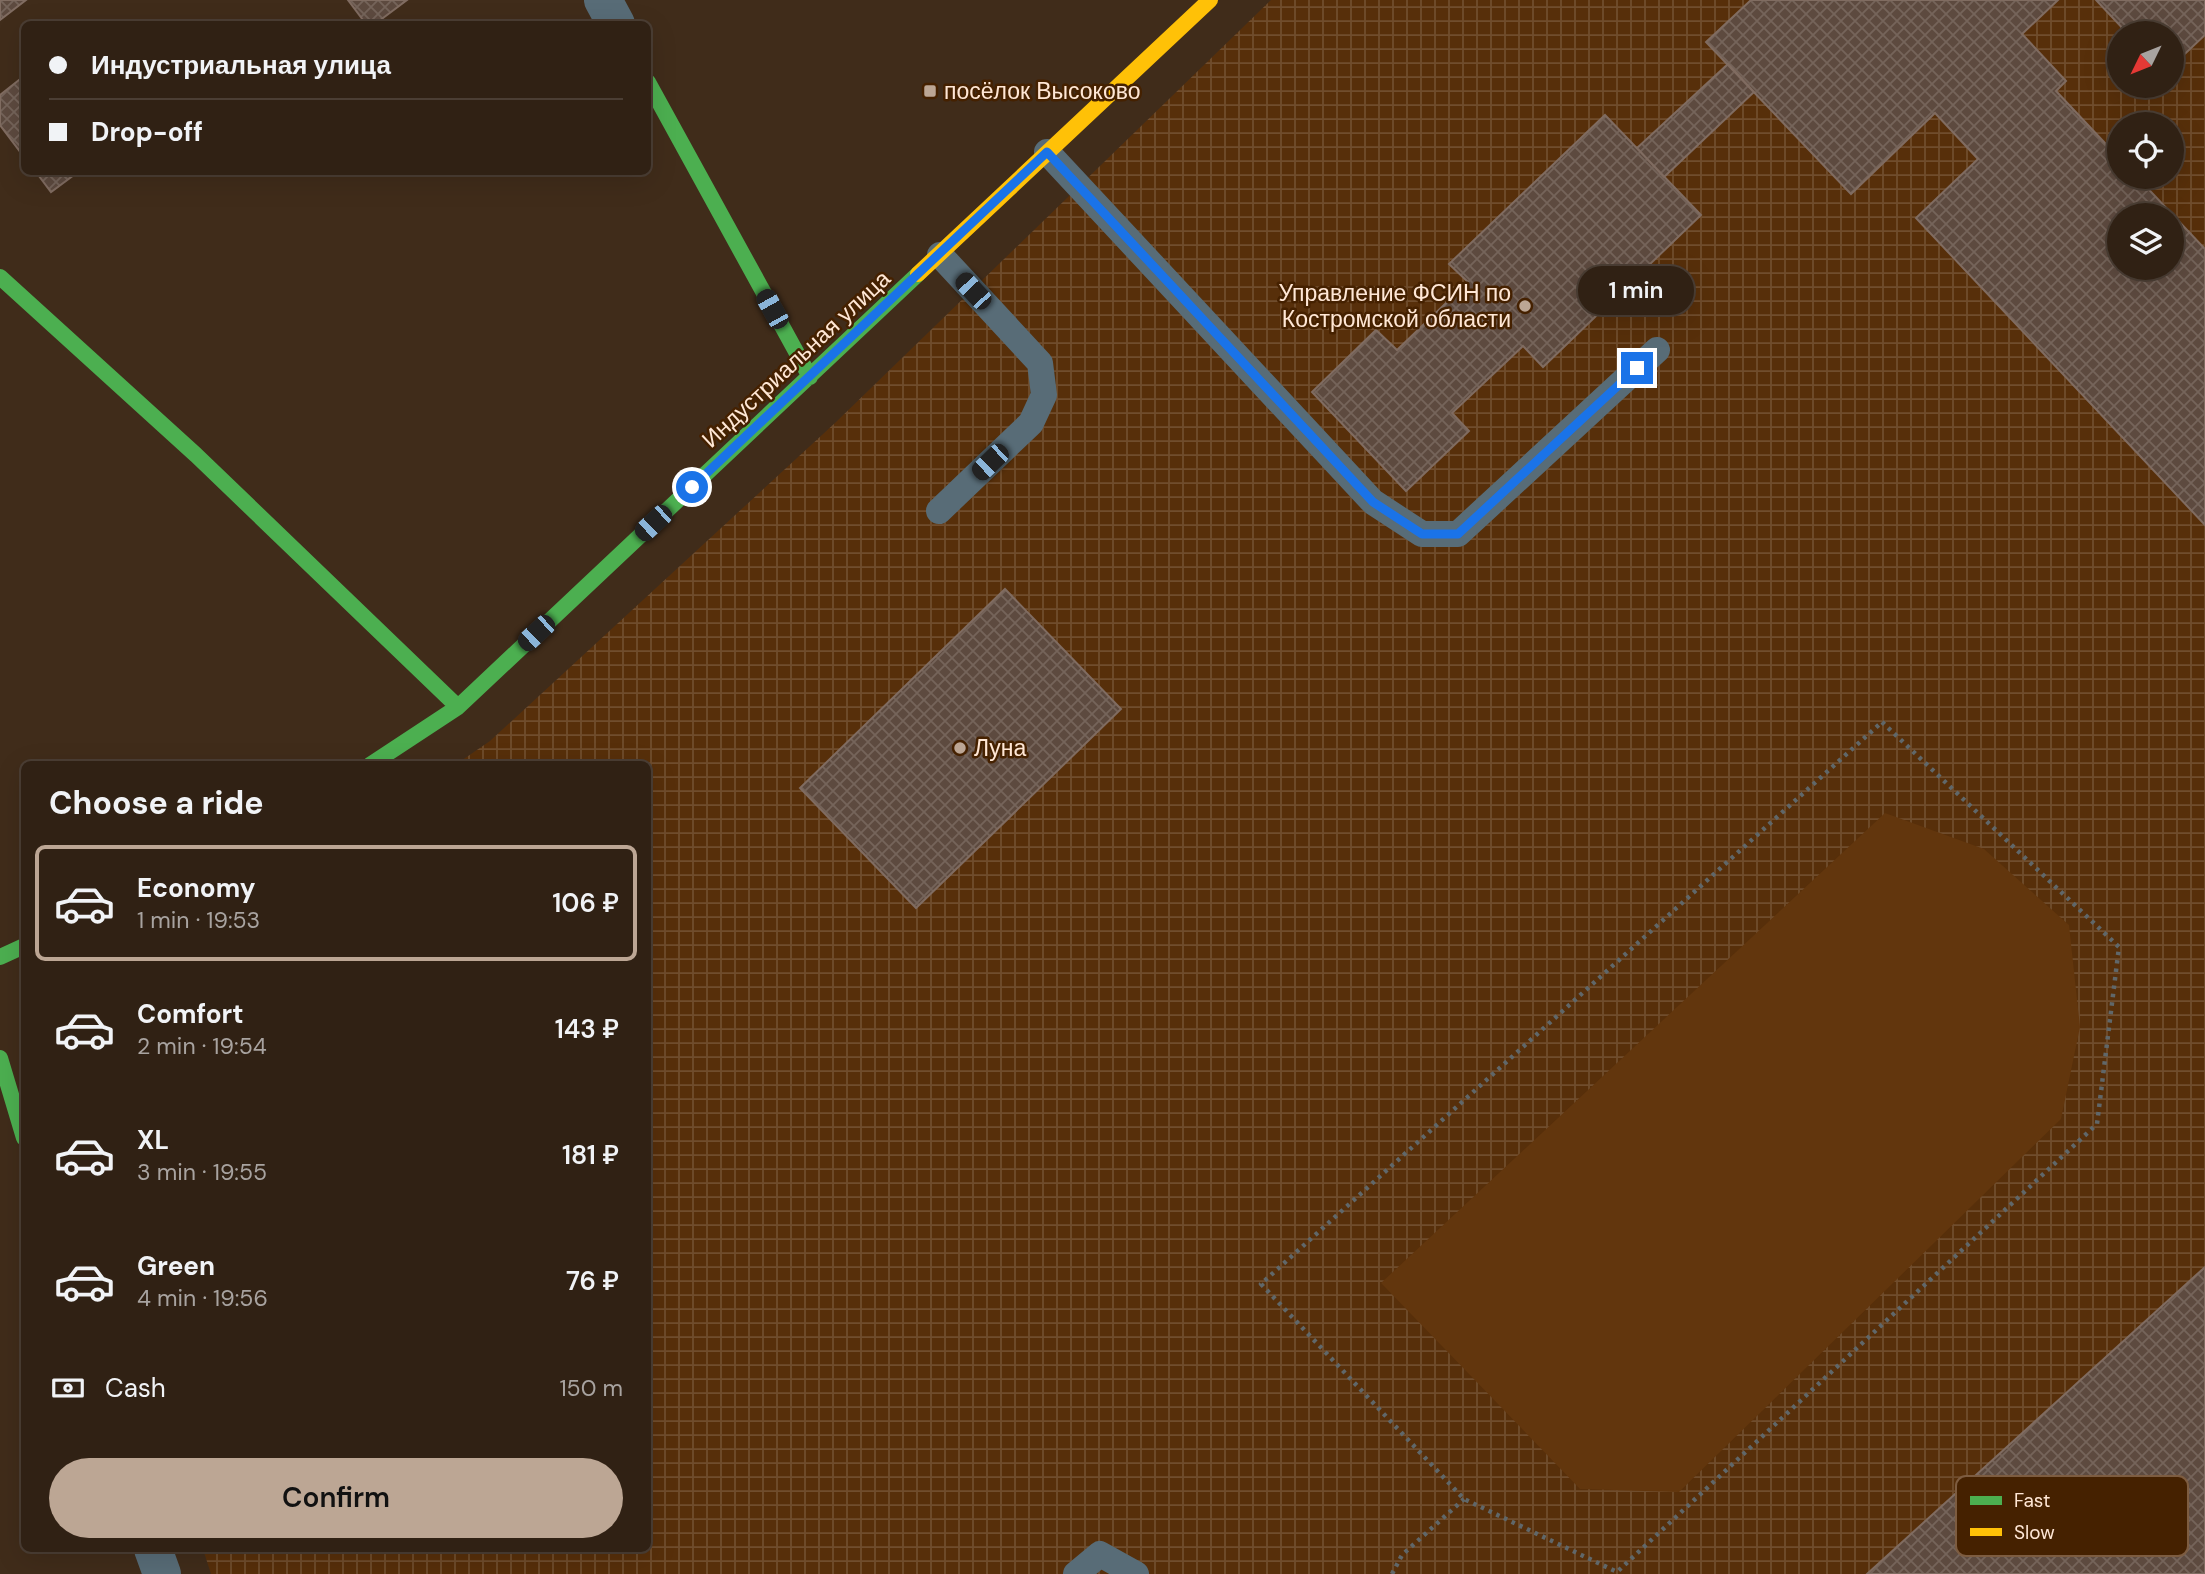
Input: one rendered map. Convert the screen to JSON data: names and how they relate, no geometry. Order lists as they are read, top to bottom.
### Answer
{
  "streets": {
    "main road": ["Индустриальная улица"]
  },
  "places": {
    "transit": ["посёлок Высоково"],
    "other": ["Управление ФСИН по Костромской области", "Луна"]
  },
  "legend": ["Fast", "Slow"],
  "north": "bottom left",
  "page": {
    "banner": ["Индустриальная улица", "Drop-off"],
    "bubble": "1 min",
    "heading": "Choose a ride",
    "list": [
      {
        "name": "Economy",
        "note": "1 min · 19:53",
        "value": "106 ₽"
      },
      {
        "name": "Comfort",
        "note": "2 min · 19:54",
        "value": "143 ₽"
      },
      {
        "name": "XL",
        "note": "3 min · 19:55",
        "value": "181 ₽"
      },
      {
        "name": "Green",
        "note": "4 min · 19:56",
        "value": "76 ₽"
      }
    ],
    "pay": ["Cash", "150 m"],
    "buttons": "Confirm"
  }
}
